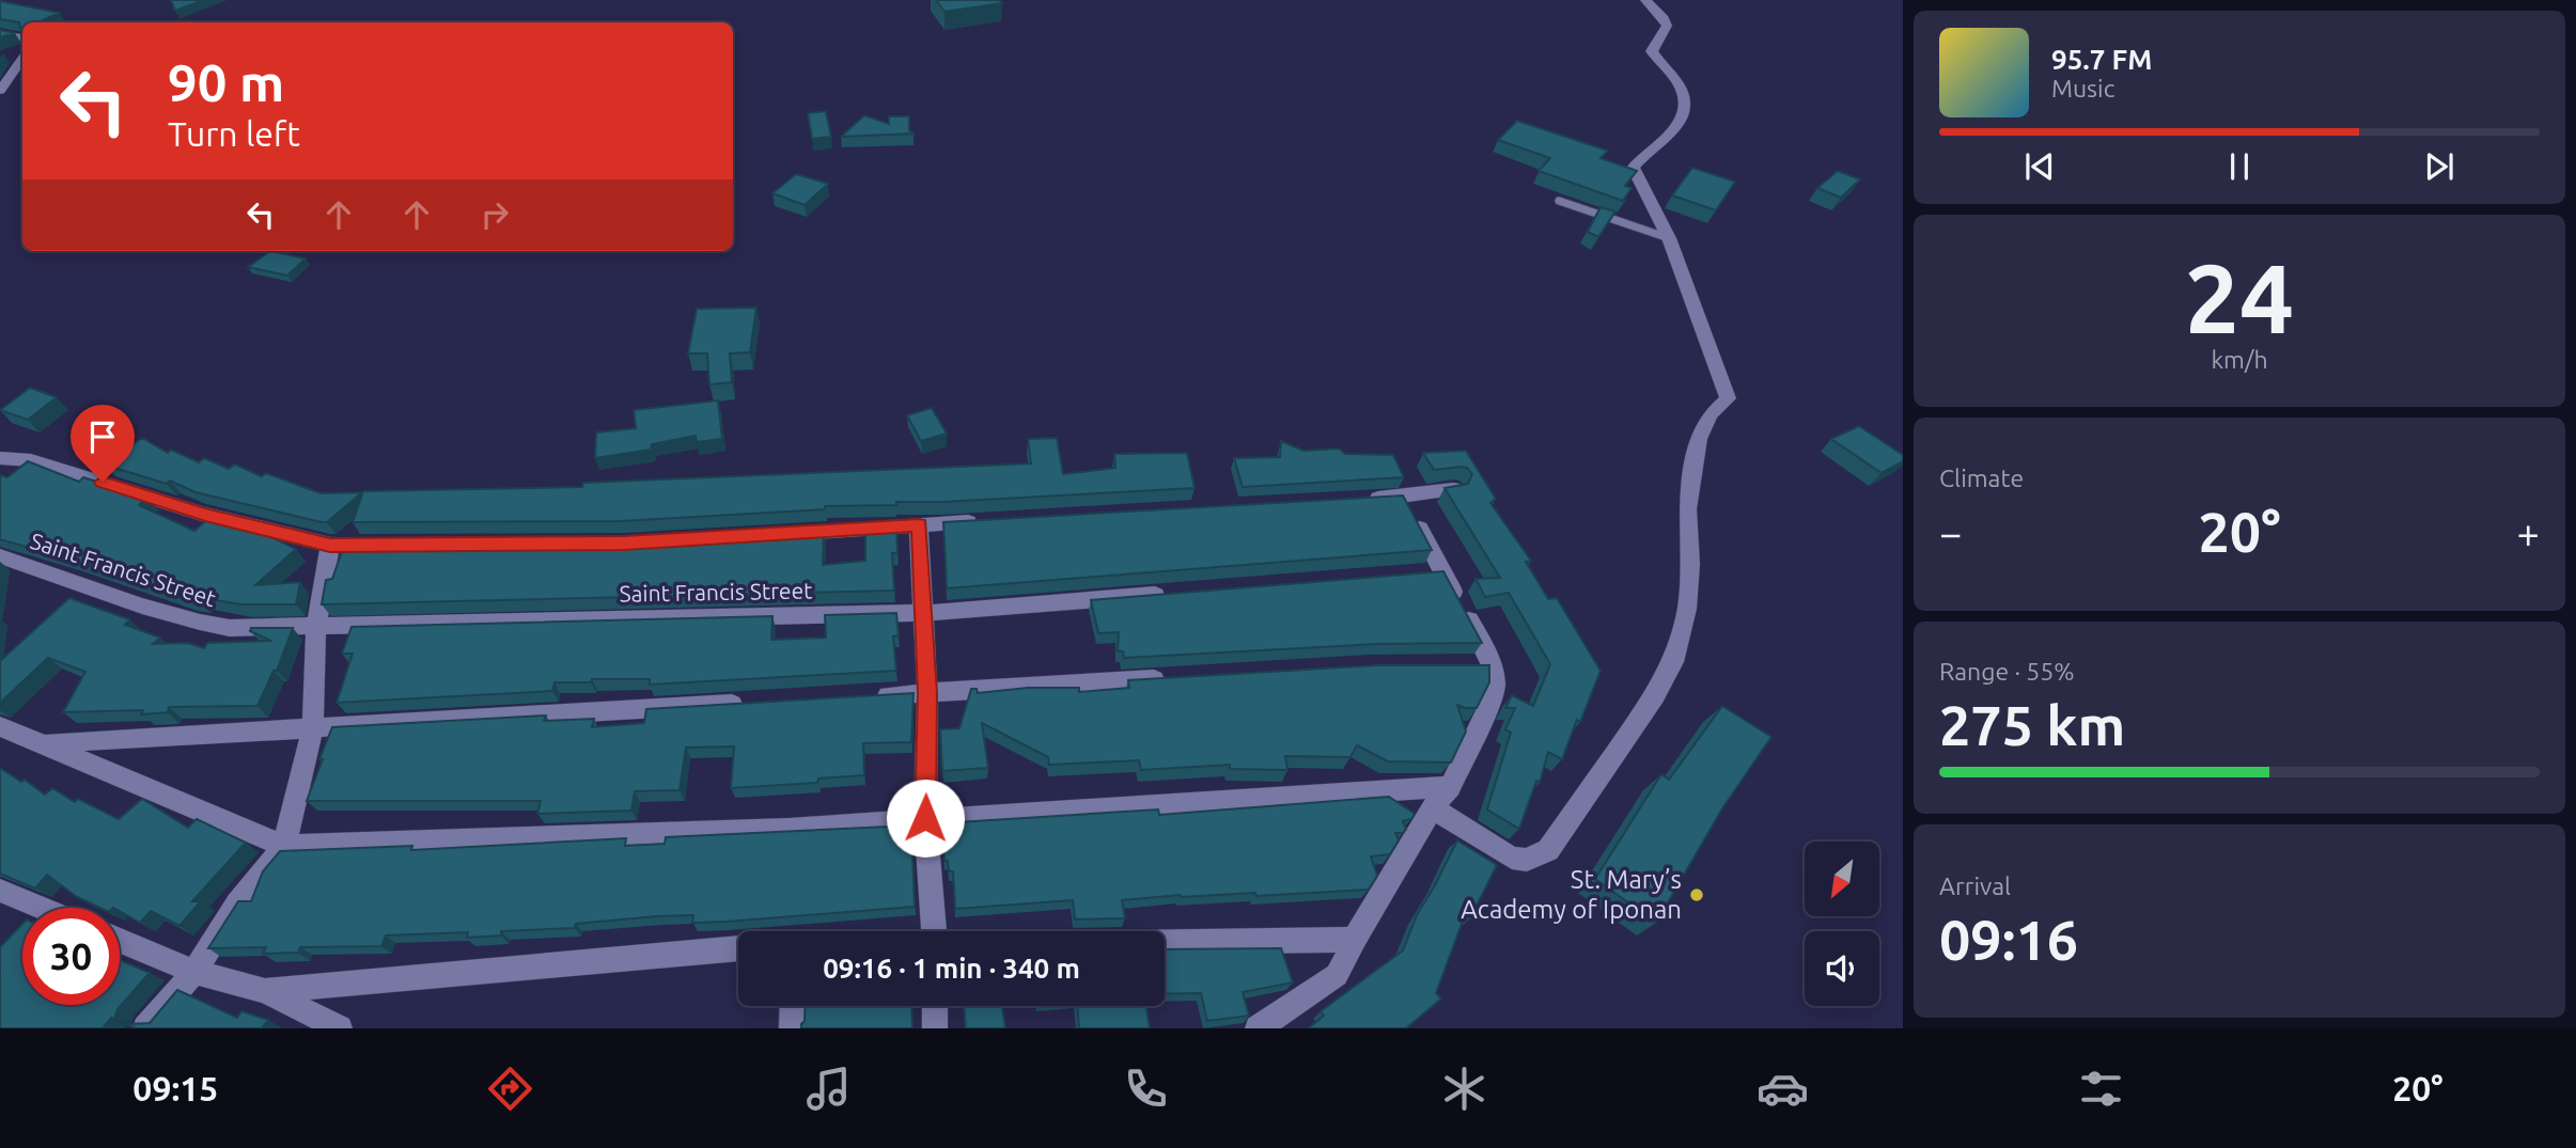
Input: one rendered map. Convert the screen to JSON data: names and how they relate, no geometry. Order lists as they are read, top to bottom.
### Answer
{
  "streets": {
    "street": ["Saint Francis Street"]
  },
  "places": ["St. Mary’s Academy of Iponan"],
  "north": "bottom left",
  "page": {
    "turn": ["90 m", "Turn left"],
    "song": ["95.7 FM", "Music"],
    "tile": [
      ["24", "km/h"],
      "Climate",
      ["Range · 55%", "275 km"],
      ["Arrival", "09:16"]
    ],
    "heat": ["−", "20°", "+"],
    "limit": "30",
    "trip": "09:16 · 1 min · 340 m",
    "tabs": ["09:15", "20°"]
  }
}
